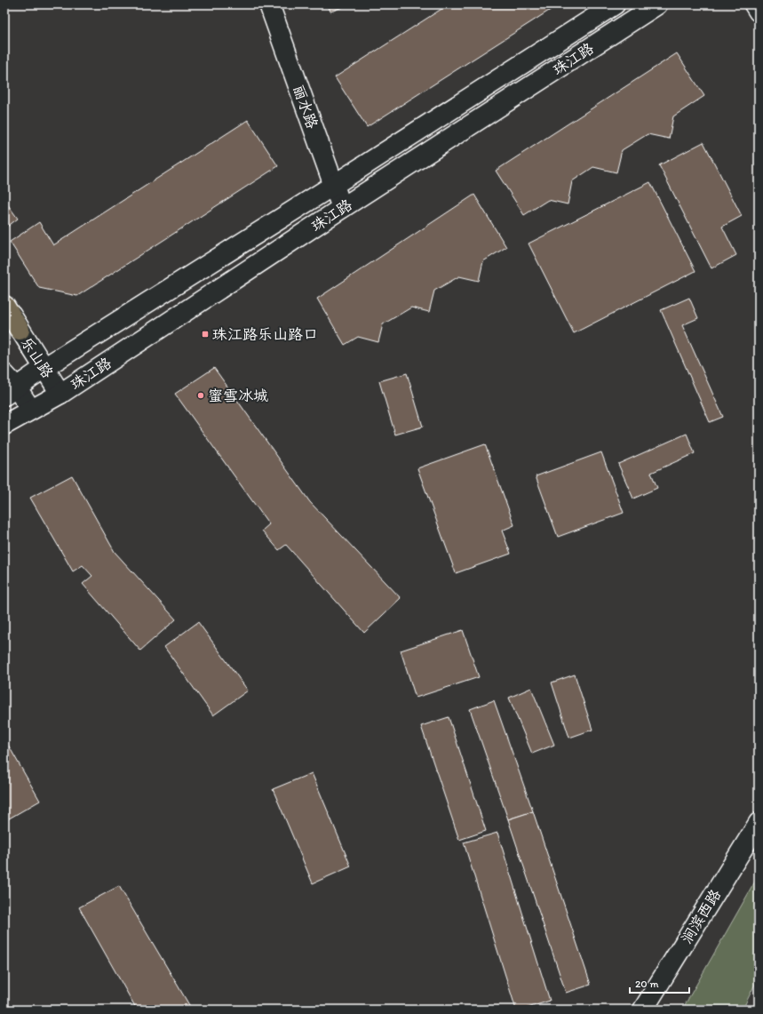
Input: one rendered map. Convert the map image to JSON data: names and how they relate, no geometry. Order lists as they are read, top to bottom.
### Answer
{
  "streets": {
    "main road": [
      "珠江路",
      "丽水路",
      "乐山路",
      "涧滨西路"
    ]
  },
  "crossings": [
    ["珠江路", "丽水路"],
    ["珠江路", "乐山路"]
  ],
  "places": {
    "transit": ["珠江路乐山路口"],
    "other": ["蜜雪冰城"]
  },
  "scale_bar": "20 m"
}
